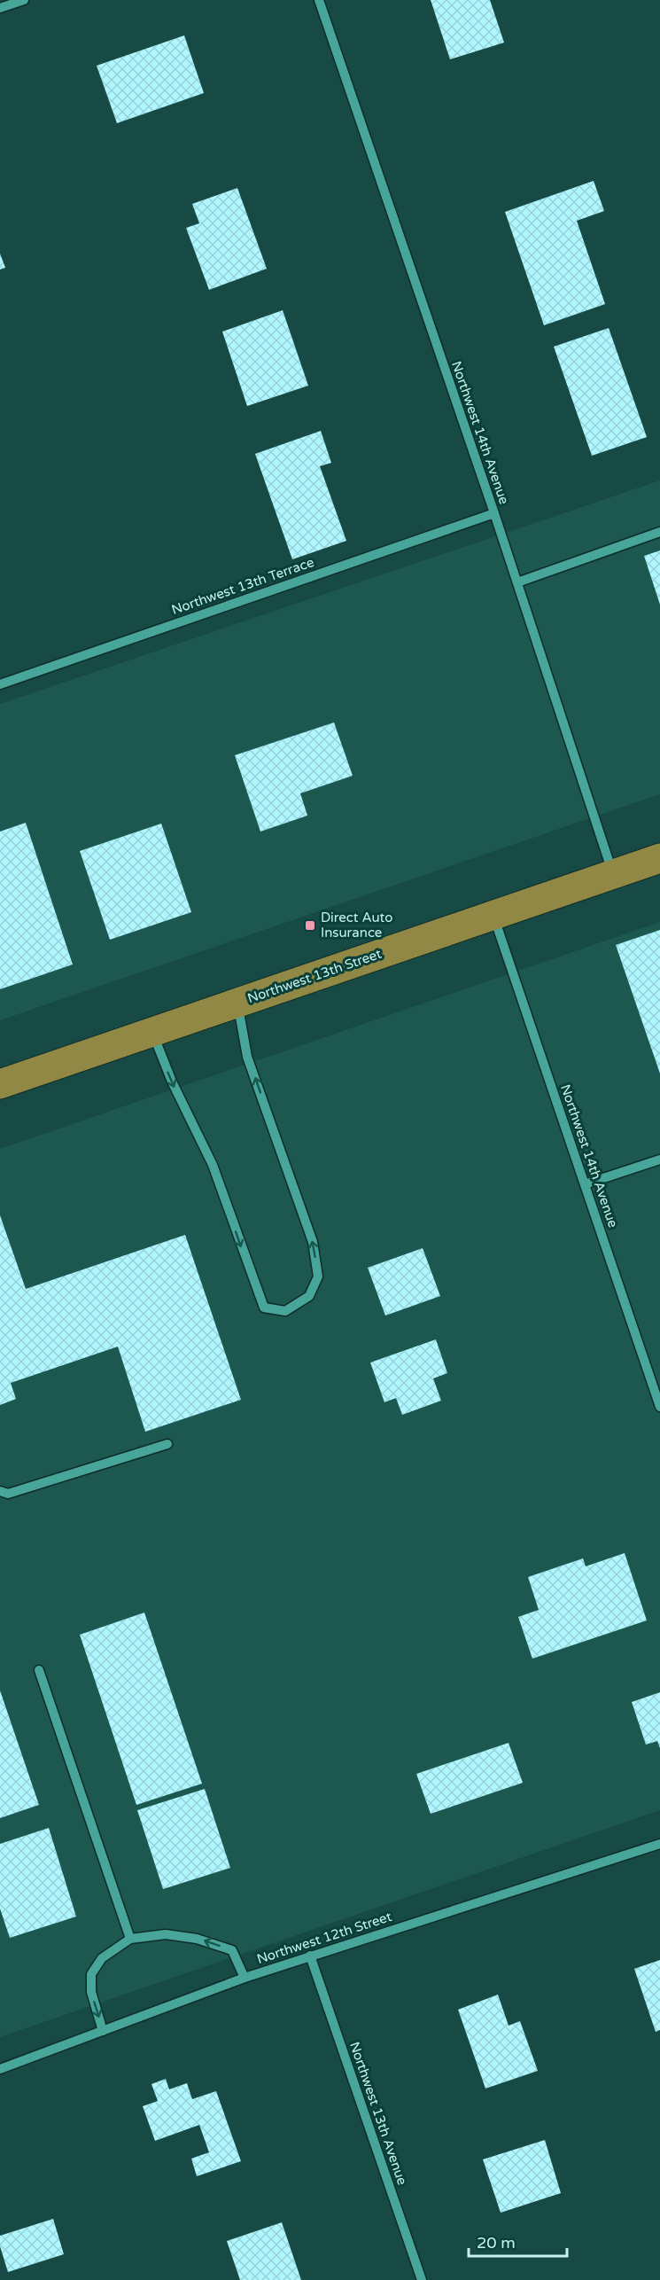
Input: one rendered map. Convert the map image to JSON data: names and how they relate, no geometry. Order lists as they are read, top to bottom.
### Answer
{
  "streets": {
    "main road": ["Northwest 13th Street"],
    "street": [
      "Northwest 14th Avenue",
      "Northwest 13th Terrace",
      "Northwest 12th Street",
      "Northwest 13th Avenue"
    ]
  },
  "crossings": [
    ["Northwest 14th Avenue", "Northwest 13th Terrace"],
    ["Northwest 14th Avenue", "Northwest 13th Street"],
    ["Northwest 12th Street", "Northwest 13th Avenue"]
  ],
  "places": {
    "transit": ["Direct Auto Insurance"]
  },
  "scale_bar": "20 m"
}
